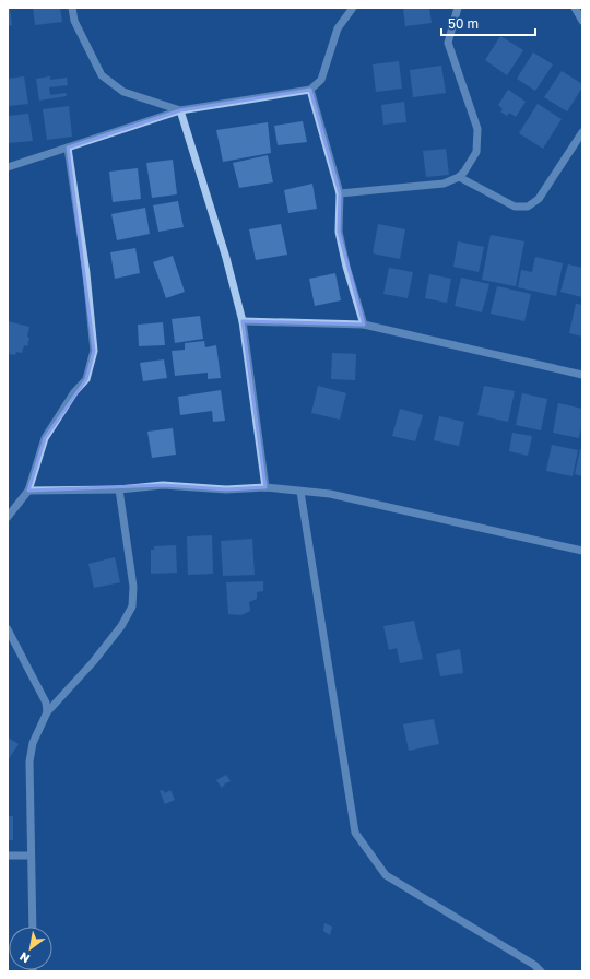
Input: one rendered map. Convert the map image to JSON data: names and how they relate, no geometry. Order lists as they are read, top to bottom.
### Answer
{
  "scale_bar": "50 m",
  "north": "bottom left"
}
